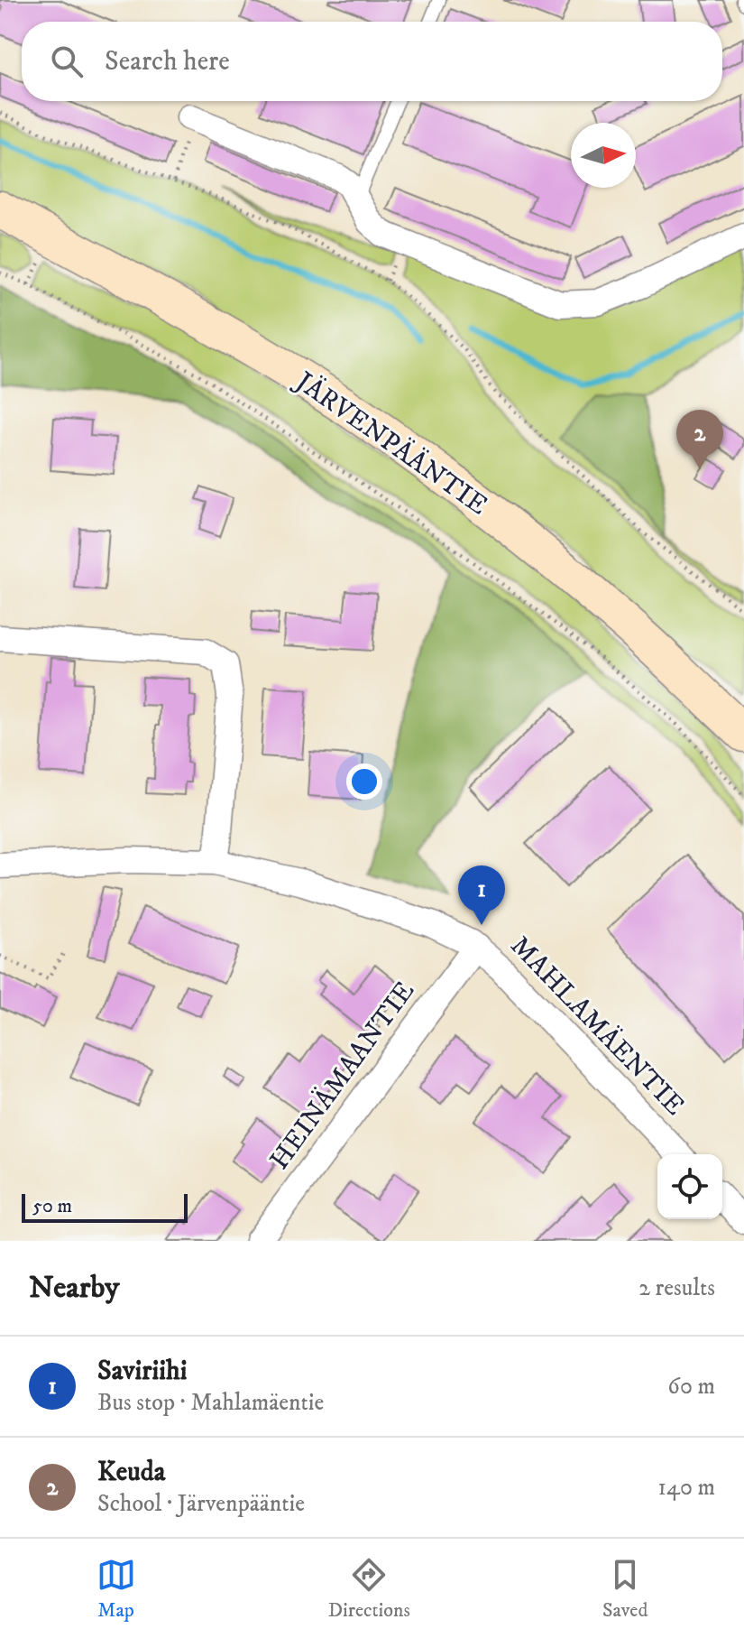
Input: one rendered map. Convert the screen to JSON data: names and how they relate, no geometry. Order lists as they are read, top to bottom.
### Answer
{
  "streets": {
    "main road": ["JÄRVENPÄÄNTIE"],
    "street": ["MAHLAMÄENTIE", "HEINÄMAANTIE"]
  },
  "crossings": [
    ["MAHLAMÄENTIE", "HEINÄMAANTIE"]
  ],
  "scale_bar": "50 m",
  "north": "right",
  "page": {
    "search": "Search here",
    "pins": ["2", "1"],
    "scale": "50 m",
    "heading": ["Nearby", "2 results"],
    "list": [
      {
        "mark": "1",
        "name": "Saviriihi",
        "note": "Bus stop · Mahlamäentie",
        "value": "60 m"
      },
      {
        "mark": "2",
        "name": "Keuda",
        "note": "School · Järvenpääntie",
        "value": "140 m"
      }
    ],
    "nav": ["Map", "Directions", "Saved"]
  }
}
